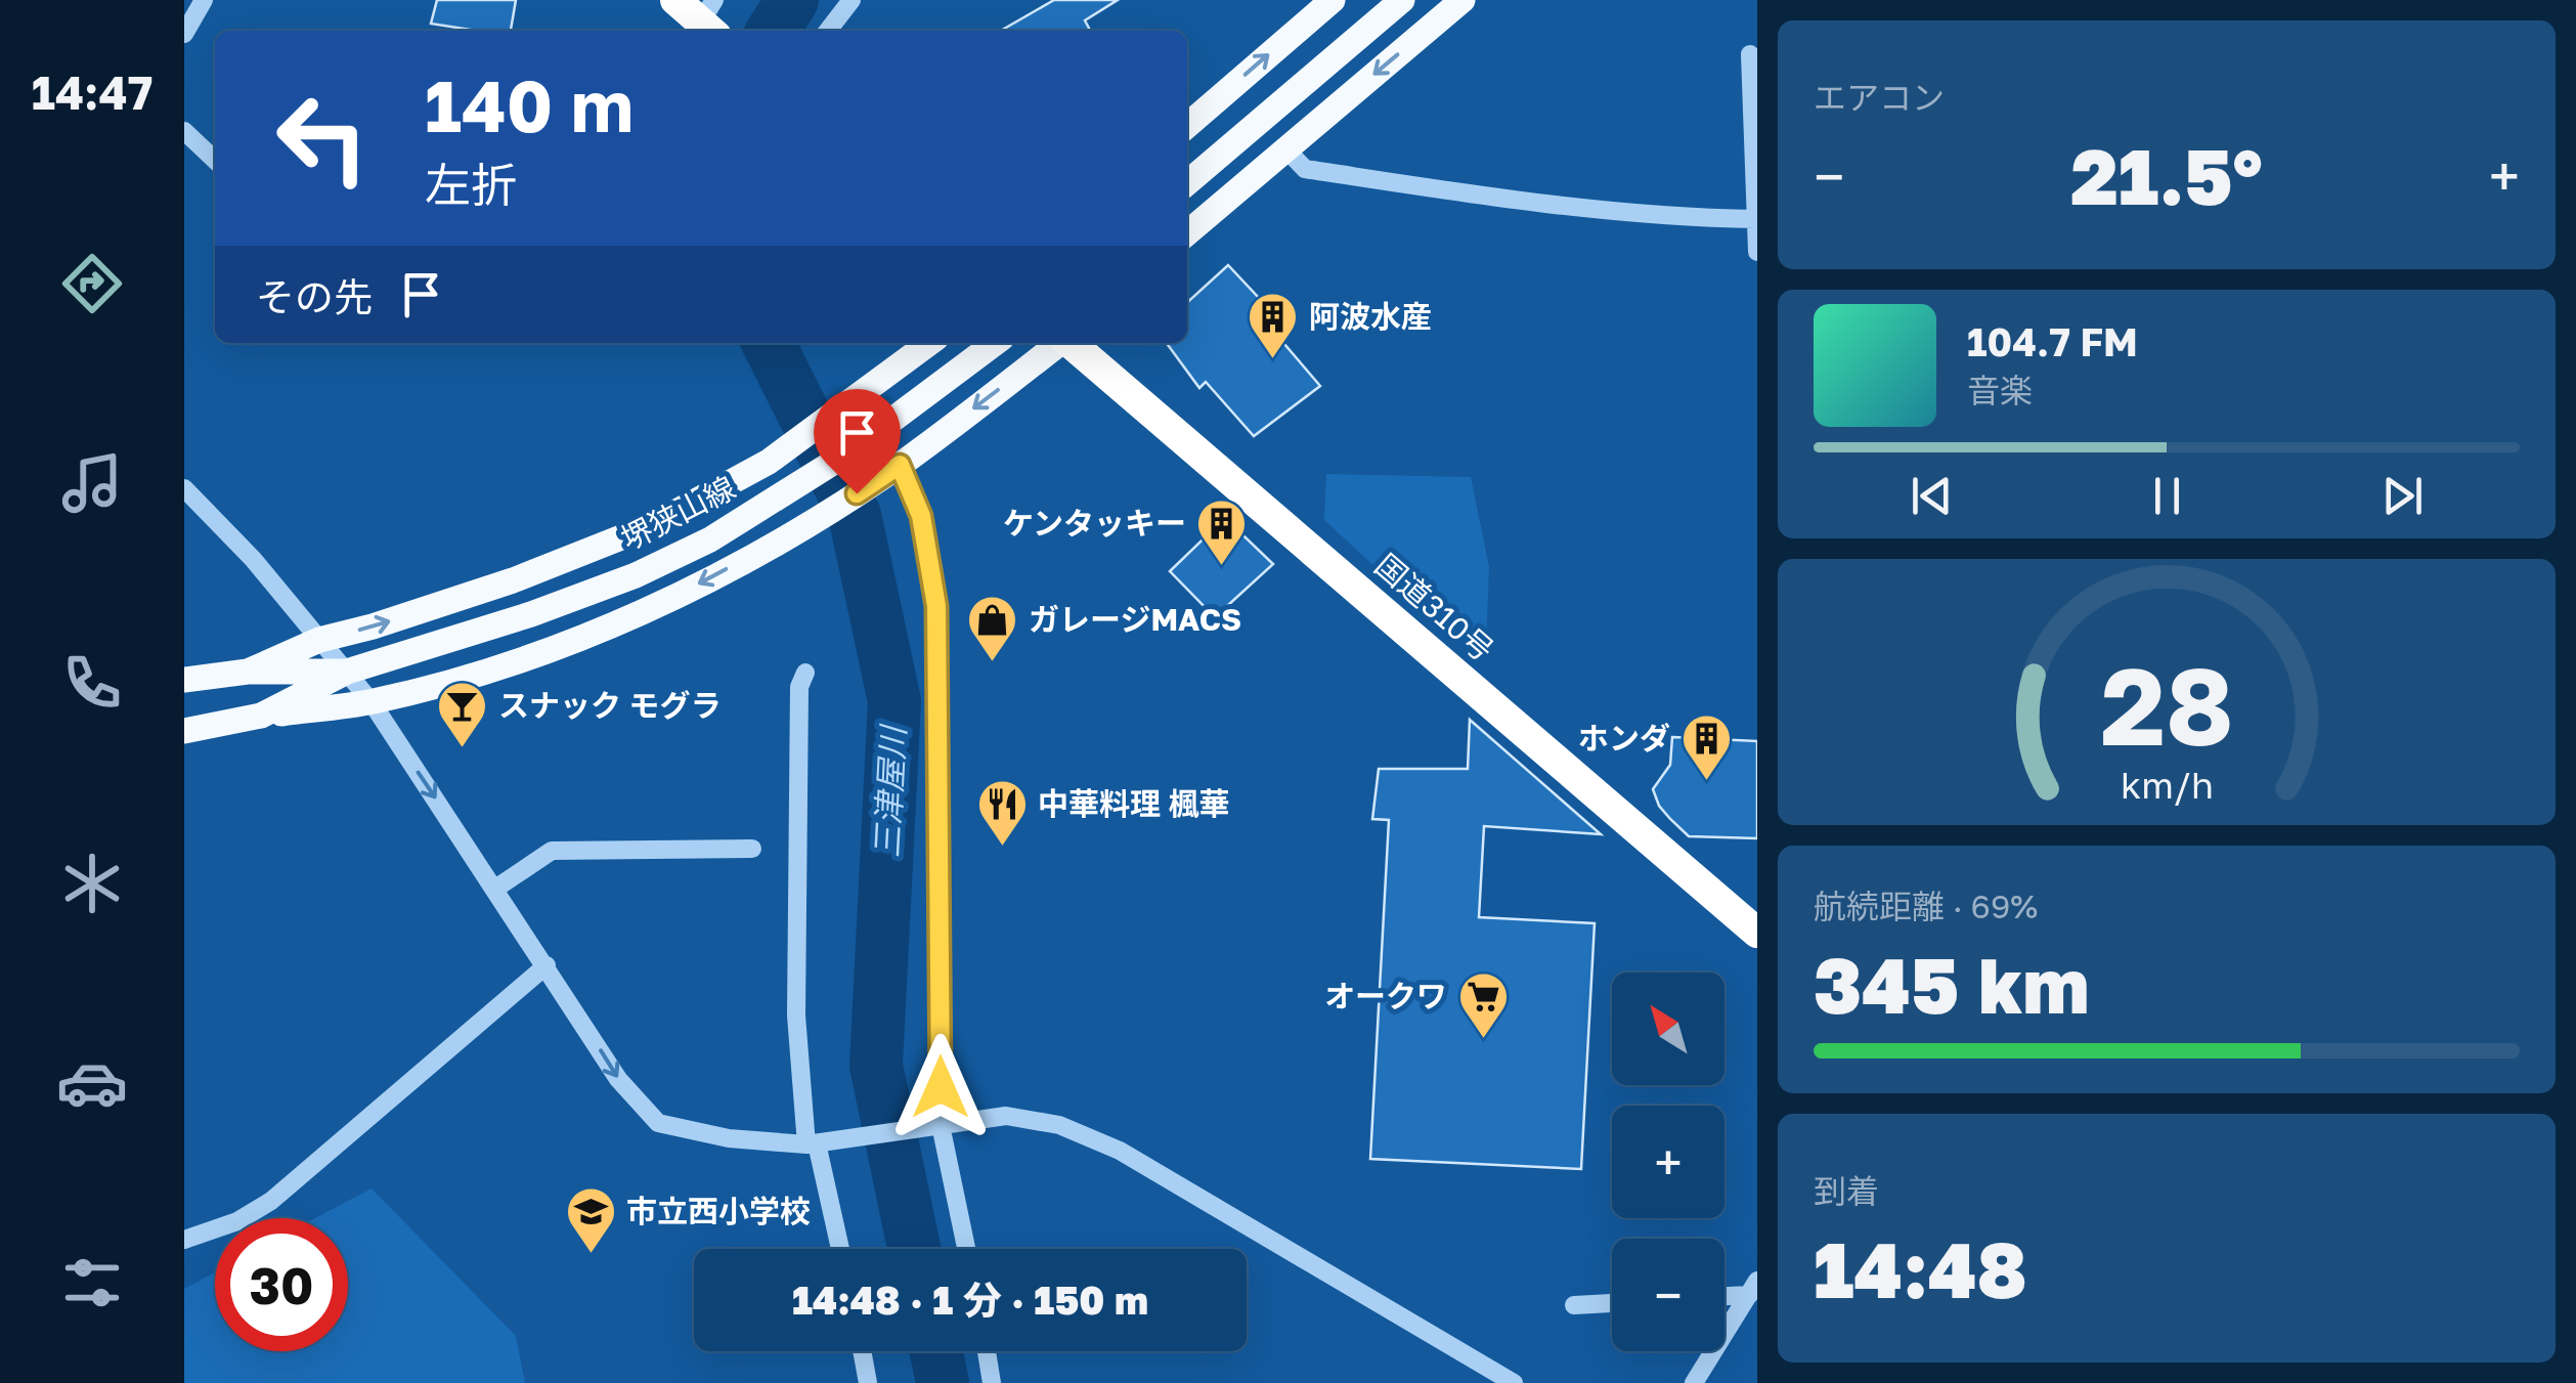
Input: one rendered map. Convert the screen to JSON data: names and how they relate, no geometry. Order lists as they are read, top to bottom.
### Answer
{
  "streets": {
    "highway": ["国道310号"],
    "main road": ["堺狭山線"]
  },
  "water": ["三津屋川"],
  "places": {
    "building": ["阿波水産", "ケンタッキー", "ホンダ"],
    "shop": ["ガレージMACS"],
    "bar": ["スナック モグラ"],
    "restaurant": ["中華料理 楓華"],
    "supermarket": ["オークワ"],
    "school or university": ["市立西小学校"]
  },
  "north": "top left",
  "page": {
    "tabs": "14:47",
    "tile": [
      "エアコン",
      ["航続距離 · 69%", "345 km"],
      ["到着", "14:48"]
    ],
    "turn": ["140 m", "左折"],
    "heat": ["−", "21.5°", "+"],
    "then": "その先",
    "song": ["104.7 FM", "音楽"],
    "map_buttons": ["+", "−"],
    "limit": "30",
    "trip": "14:48 · 1 分 · 150 m",
    "gauge": ["28", "km/h"]
  }
}
